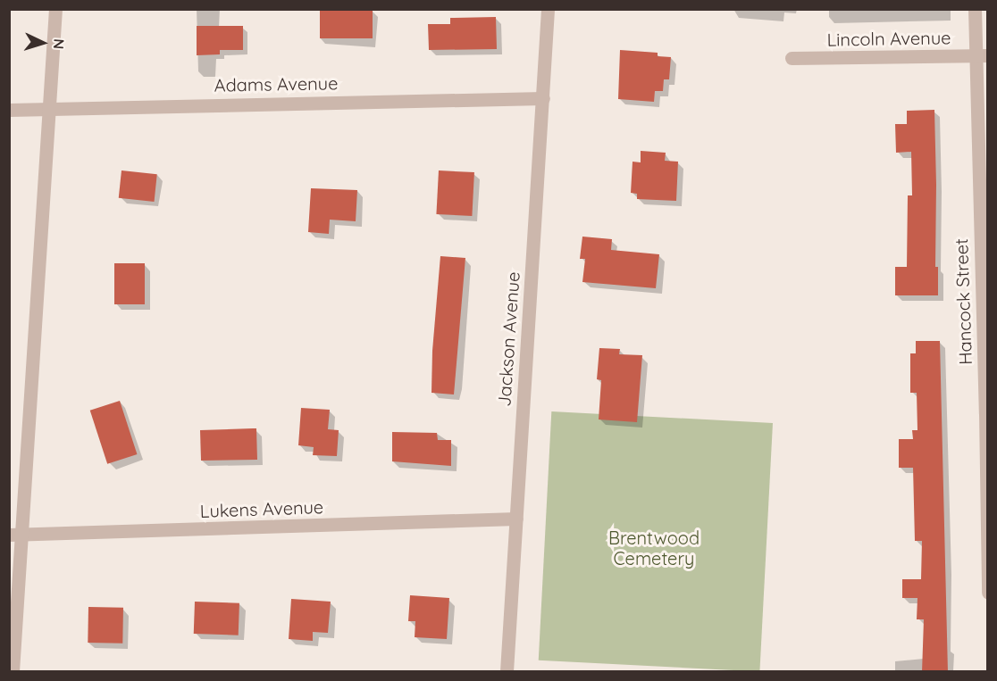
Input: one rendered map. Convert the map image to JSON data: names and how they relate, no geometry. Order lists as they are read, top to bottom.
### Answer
{
  "streets": {
    "street": [
      "Lincoln Avenue",
      "Adams Avenue",
      "Hancock Street",
      "Jackson Avenue",
      "Lukens Avenue"
    ]
  },
  "crossings": [
    ["Lincoln Avenue", "Hancock Street"],
    ["Adams Avenue", "Jackson Avenue"],
    ["Jackson Avenue", "Lukens Avenue"]
  ],
  "parks": ["Brentwood Cemetery"],
  "north": "right"
}
